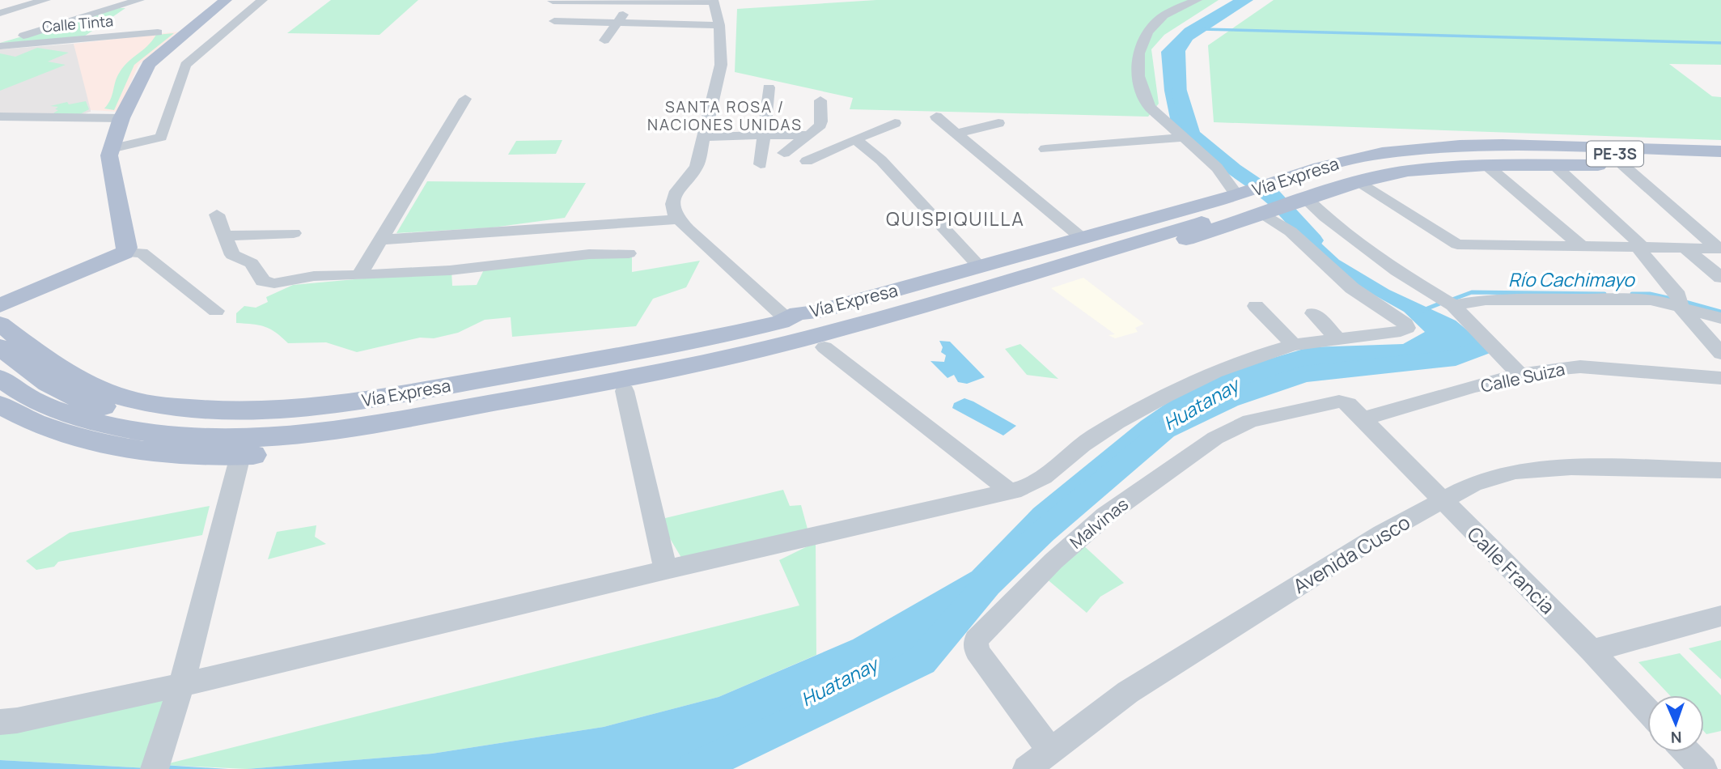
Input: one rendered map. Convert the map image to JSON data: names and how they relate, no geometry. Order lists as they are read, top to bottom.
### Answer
{
  "streets": {
    "main road": ["PE-3S", "Vía Expresa"],
    "street": [
      "Calle Tinta",
      "Calle Suiza",
      "Malvinas",
      "Avenida Cusco",
      "Calle Francia"
    ]
  },
  "crossings": [
    ["Calle Suiza", "Malvinas"],
    ["Calle Suiza", "Calle Francia"],
    ["Malvinas", "Avenida Cusco"],
    ["Malvinas", "Calle Francia"],
    ["Avenida Cusco", "Calle Francia"]
  ],
  "districts": ["SANTA ROSA / NACIONES UNIDAS", "QUISPIQUILLA"],
  "water": ["Río Cachimayo", "Huatanay"],
  "north": "bottom"
}
